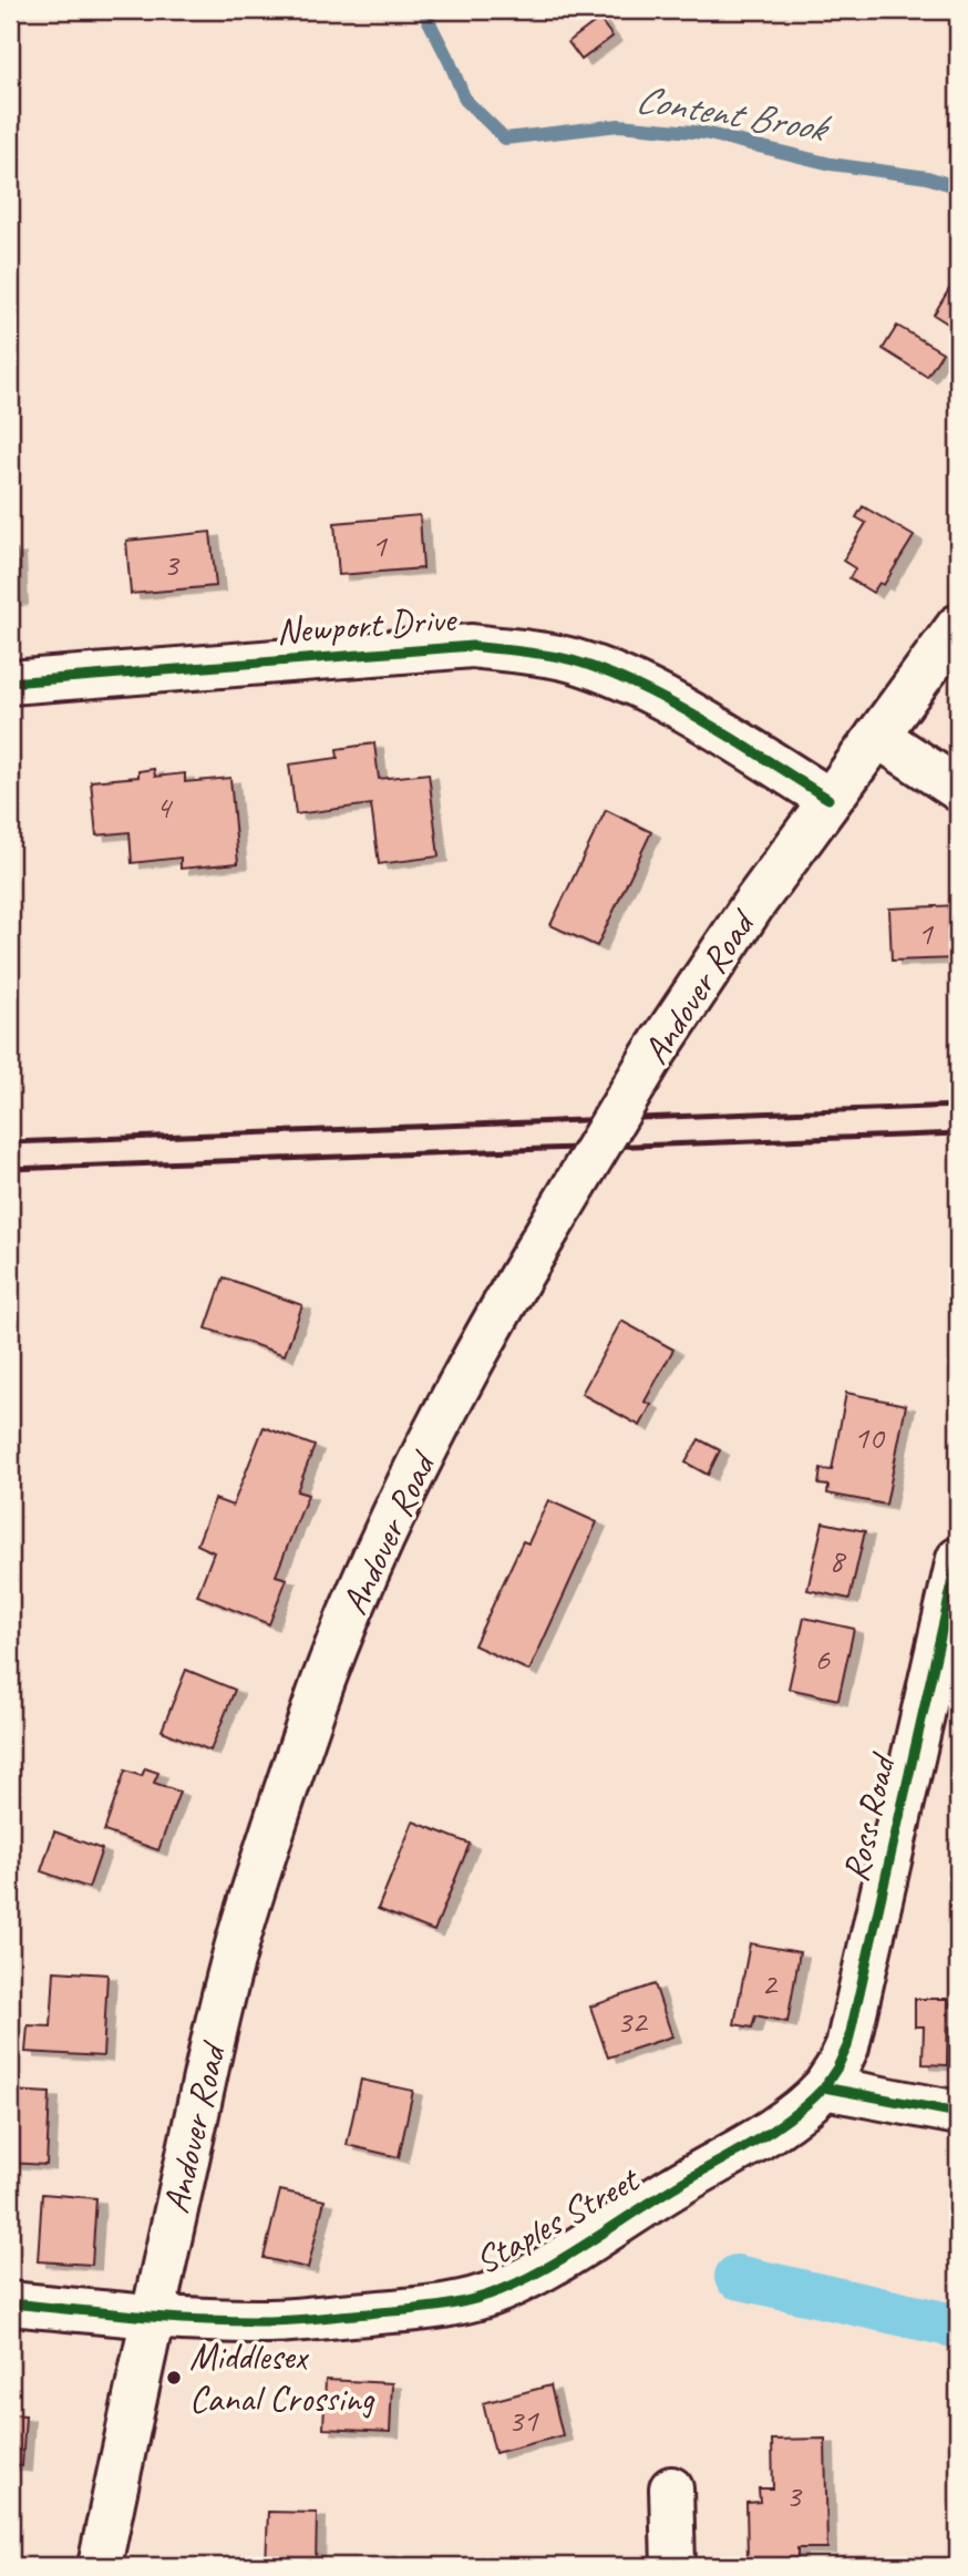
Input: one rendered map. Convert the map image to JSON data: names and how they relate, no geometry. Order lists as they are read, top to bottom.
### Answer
{
  "streets": {
    "street": [
      "Newport Drive",
      "Andover Road",
      "Ross Road",
      "Staples Street"
    ]
  },
  "crossings": [
    ["Newport Drive", "Andover Road"],
    ["Andover Road", "Staples Street"],
    ["Ross Road", "Staples Street"]
  ],
  "water": ["Content Brook"],
  "places": ["Middlesex Canal Crossing"],
  "house_numbers": [
    "1",
    "3",
    "4",
    "1",
    "10",
    "8",
    "6",
    "2",
    "32",
    "31",
    "3"
  ]
}
